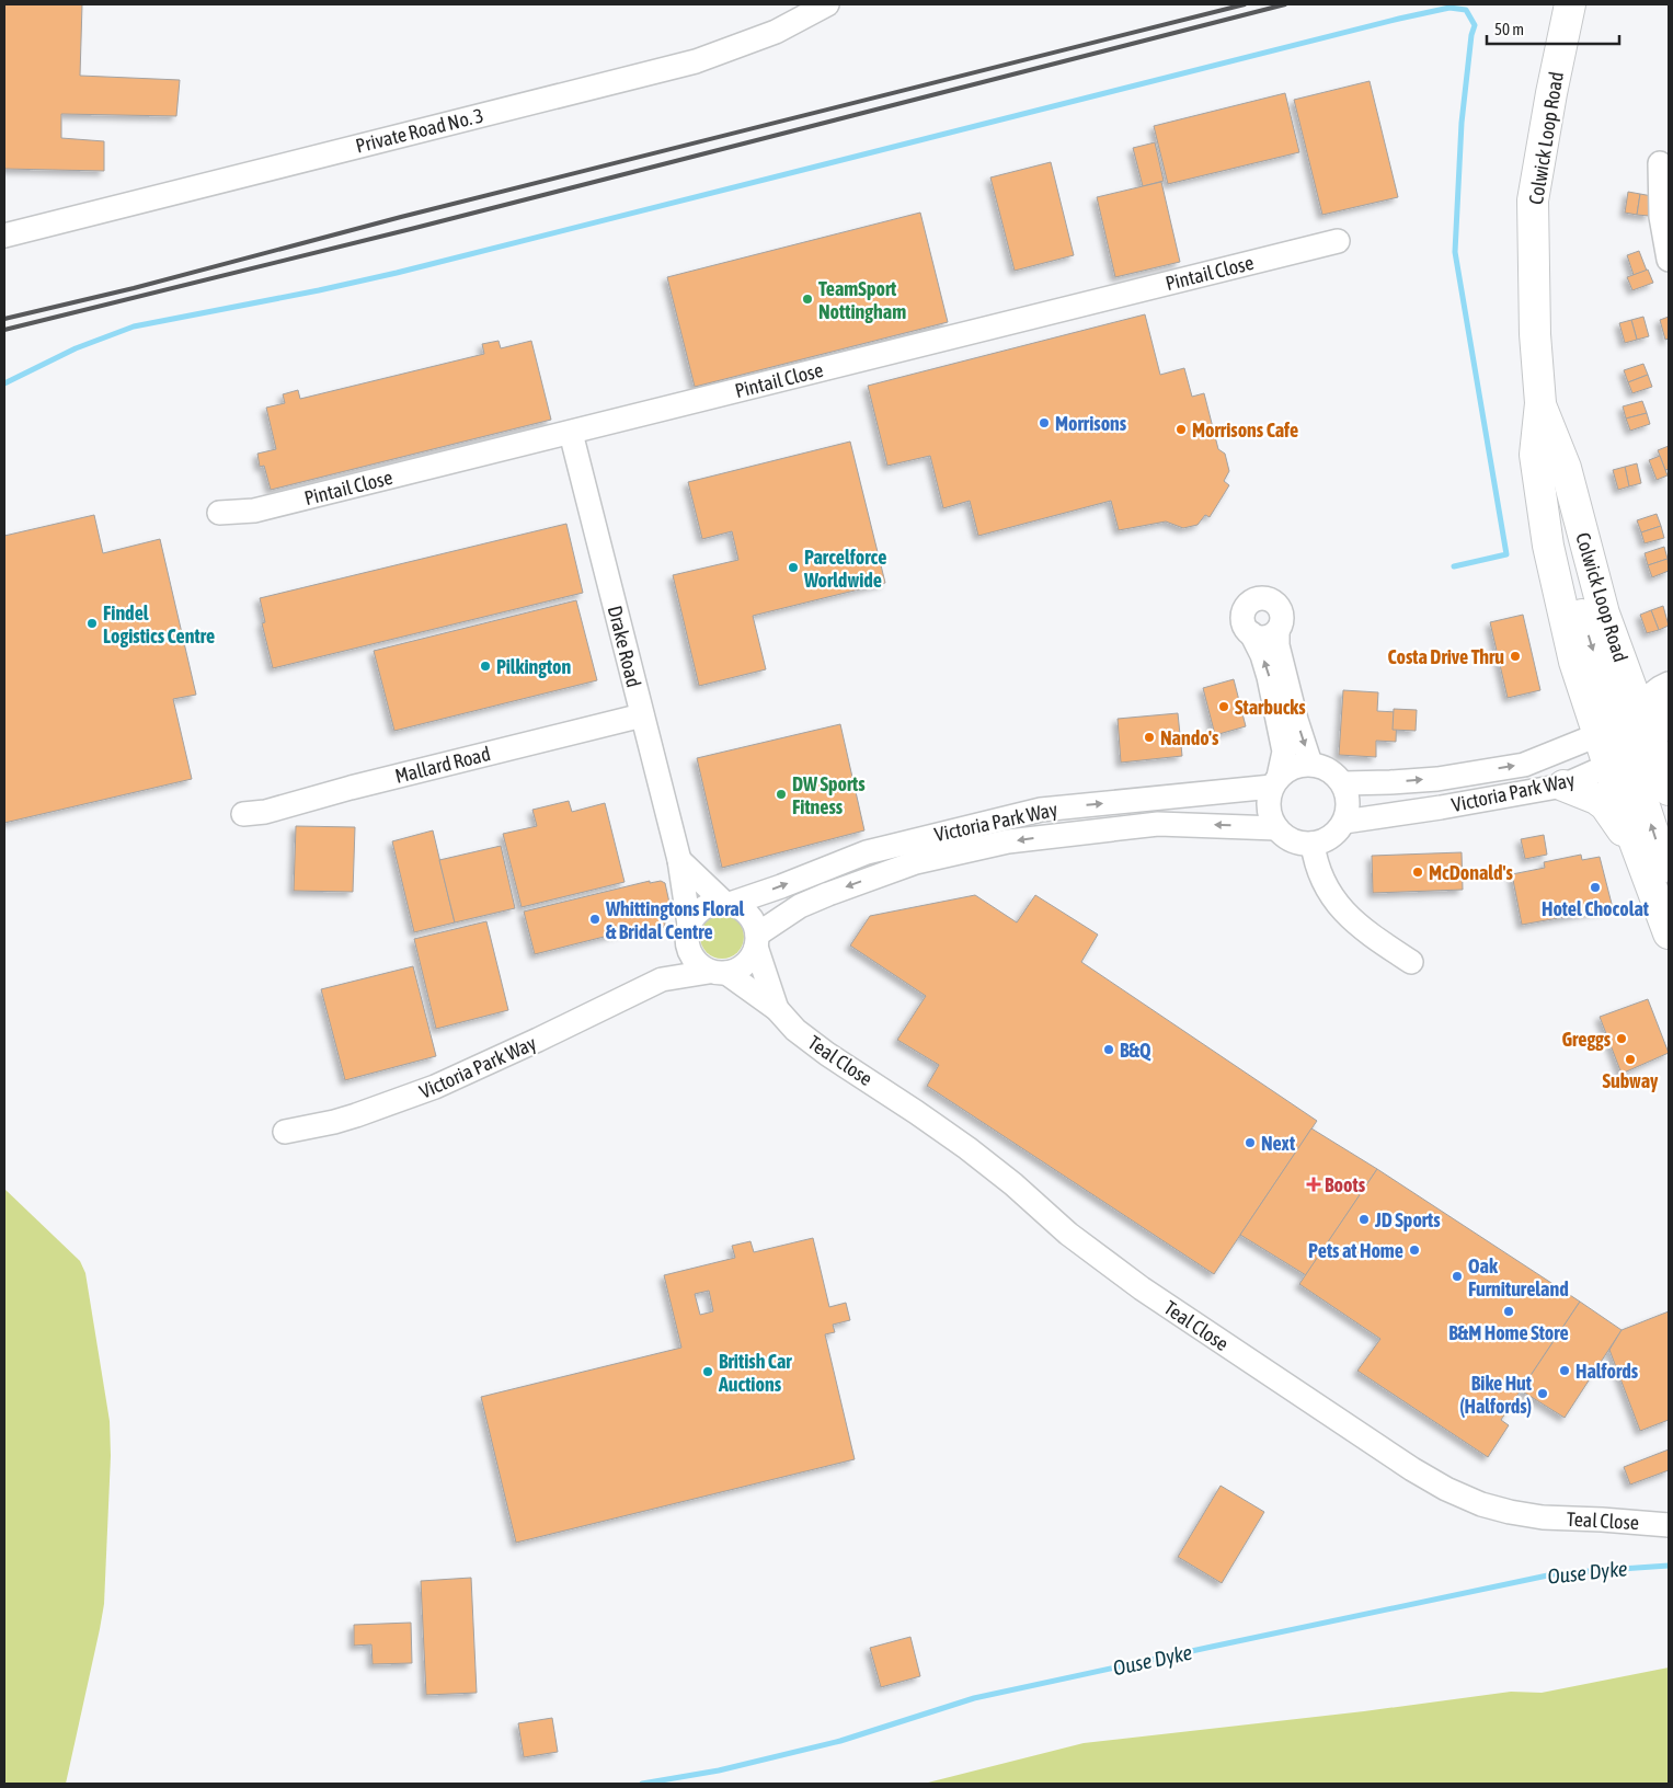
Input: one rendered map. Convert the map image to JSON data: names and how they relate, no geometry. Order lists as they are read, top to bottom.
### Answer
{
  "streets": {
    "main road": ["Colwick Loop Road"],
    "street": [
      "Private Road No. 3",
      "Pintail Close",
      "Drake Road",
      "Mallard Road",
      "Victoria Park Way",
      "Teal Close"
    ]
  },
  "crossings": [
    ["Colwick Loop Road", "Victoria Park Way"],
    ["Pintail Close", "Drake Road"],
    ["Drake Road", "Mallard Road"],
    ["Drake Road", "Victoria Park Way"],
    ["Drake Road", "Teal Close"],
    ["Victoria Park Way", "Teal Close"]
  ],
  "water": ["Ouse Dyke"],
  "places": {
    "other": [
      "TeamSport Nottingham",
      "Morrisons",
      "Morrisons Cafe",
      "Parcelforce Worldwide",
      "Findel Logistics Centre",
      "Costa Drive Thru",
      "Pilkington",
      "Starbucks",
      "Nando's",
      "DW Sports Fitness",
      "McDonald's",
      "Hotel Chocolat",
      "Whittingtons Floral & Bridal Centre",
      "Greggs",
      "B&Q",
      "Subway",
      "Next",
      "JD Sports",
      "Pets at Home",
      "Oak Furnitureland",
      "B&M Home Store",
      "Halfords",
      "British Car Auctions",
      "Bike Hut (Halfords)"
    ],
    "health": ["Boots"]
  },
  "scale_bar": "50 m"
}
